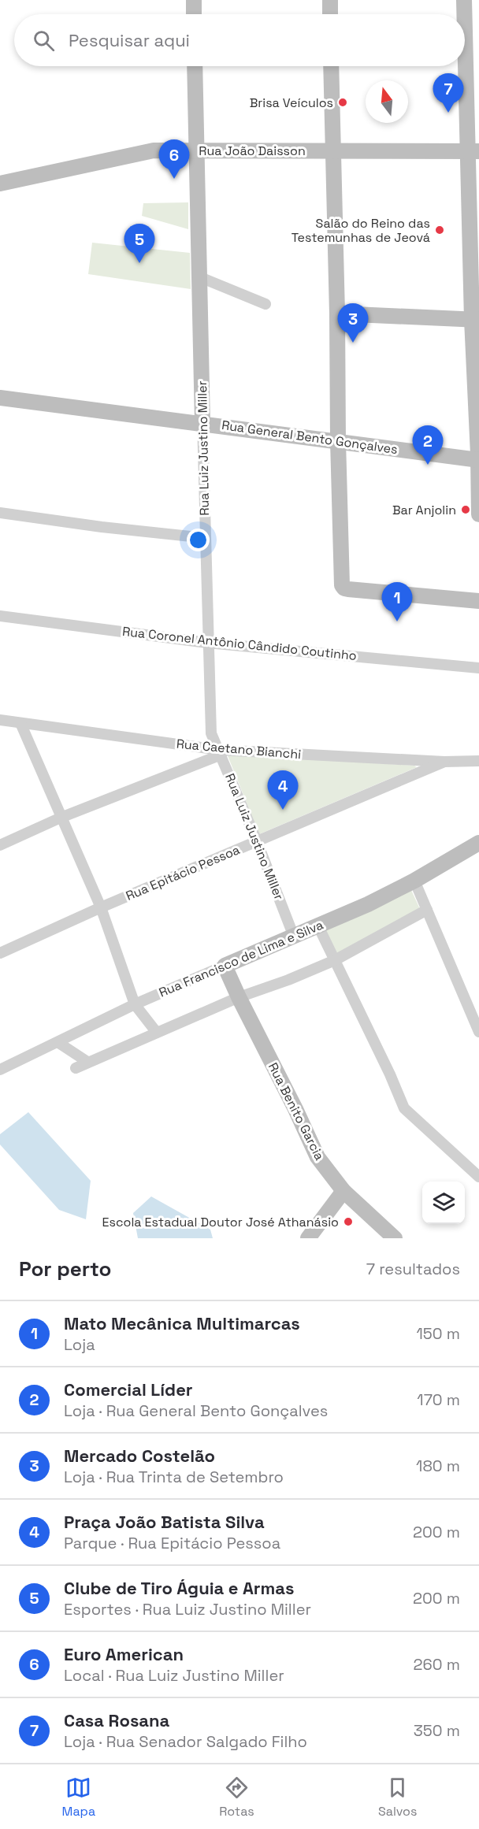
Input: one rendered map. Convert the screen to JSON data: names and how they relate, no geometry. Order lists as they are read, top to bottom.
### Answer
{
  "streets": {
    "street": [
      "Rua João Daisson",
      "Rua General Bento Gonçalves",
      "Rua Luiz Justino Miller",
      "Rua Coronel Antônio Cândido Coutinho",
      "Rua Caetano Bianchi",
      "Rua Epitácio Pessoa",
      "Rua Francisco de Lima e Silva",
      "Rua Benito Garcia"
    ]
  },
  "crossings": [
    ["Rua João Daisson", "Rua Luiz Justino Miller"],
    ["Rua General Bento Gonçalves", "Rua Luiz Justino Miller"],
    ["Rua Luiz Justino Miller", "Rua Coronel Antônio Cândido Coutinho"],
    ["Rua Luiz Justino Miller", "Rua Caetano Bianchi"],
    ["Rua Luiz Justino Miller", "Rua Epitácio Pessoa"],
    ["Rua Luiz Justino Miller", "Rua Francisco de Lima e Silva"],
    ["Rua Caetano Bianchi", "Rua Epitácio Pessoa"],
    ["Rua Francisco de Lima e Silva", "Rua Benito Garcia"]
  ],
  "places": [
    "Brisa Veículos",
    "Salão do Reino das Testemunhas de Jeová",
    "Bar Anjolin",
    "Escola Estadual Doutor José Athanásio"
  ],
  "north": "top",
  "page": {
    "search": "Pesquisar aqui",
    "pins": [
      "7",
      "6",
      "5",
      "3",
      "2",
      "1",
      "4"
    ],
    "heading": ["Por perto", "7 resultados"],
    "list": [
      {
        "mark": "1",
        "name": "Mato Mecânica Multimarcas",
        "note": "Loja",
        "value": "150 m"
      },
      {
        "mark": "2",
        "name": "Comercial Líder",
        "note": "Loja · Rua General Bento Gonçalves",
        "value": "170 m"
      },
      {
        "mark": "3",
        "name": "Mercado Costelão",
        "note": "Loja · Rua Trinta de Setembro",
        "value": "180 m"
      },
      {
        "mark": "4",
        "name": "Praça João Batista Silva",
        "note": "Parque · Rua Epitácio Pessoa",
        "value": "200 m"
      },
      {
        "mark": "5",
        "name": "Clube de Tiro Águia e Armas",
        "note": "Esportes · Rua Luiz Justino Miller",
        "value": "200 m"
      },
      {
        "mark": "6",
        "name": "Euro American",
        "note": "Local · Rua Luiz Justino Miller",
        "value": "260 m"
      },
      {
        "mark": "7",
        "name": "Casa Rosana",
        "note": "Loja · Rua Senador Salgado Filho",
        "value": "350 m"
      }
    ],
    "nav": ["Mapa", "Rotas", "Salvos"]
  }
}
